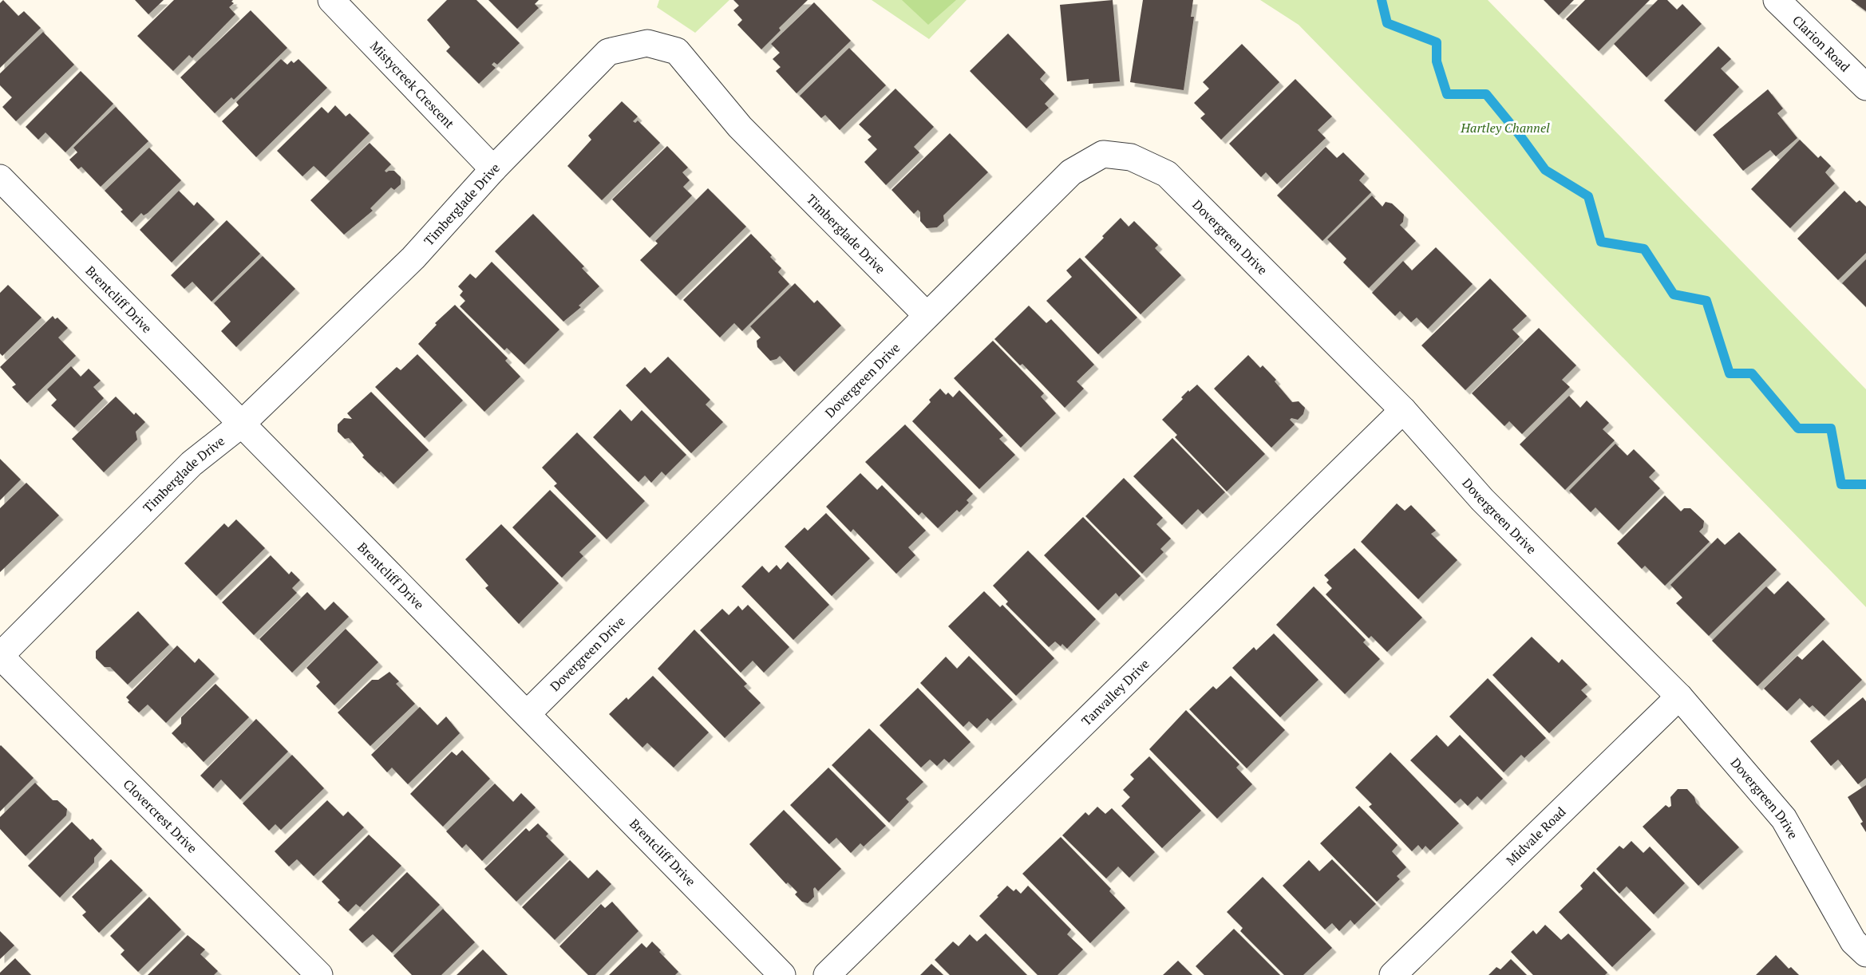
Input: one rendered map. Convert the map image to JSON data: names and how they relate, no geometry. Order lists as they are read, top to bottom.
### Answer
{
  "streets": {
    "street": [
      "Clarion Road",
      "Mistycreek Crescent",
      "Timberglade Drive",
      "Dovergreen Drive",
      "Brentcliff Drive",
      "Tanvalley Drive",
      "Clovercrest Drive",
      "Midvale Road"
    ]
  },
  "crossings": [
    ["Mistycreek Crescent", "Timberglade Drive"],
    ["Timberglade Drive", "Dovergreen Drive"],
    ["Timberglade Drive", "Brentcliff Drive"],
    ["Timberglade Drive", "Clovercrest Drive"],
    ["Dovergreen Drive", "Brentcliff Drive"],
    ["Dovergreen Drive", "Tanvalley Drive"],
    ["Dovergreen Drive", "Midvale Road"]
  ],
  "parks": ["Hartley Channel"]
}
